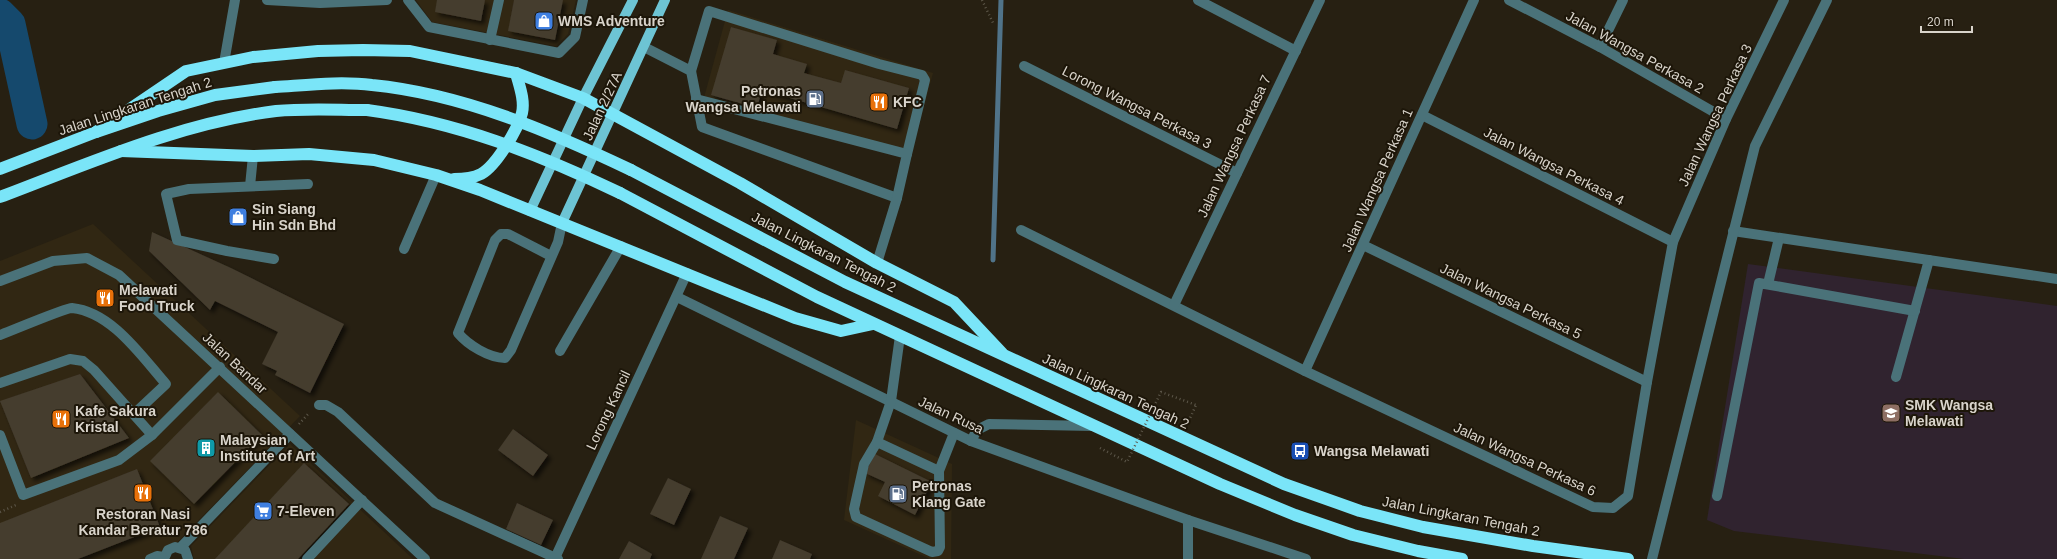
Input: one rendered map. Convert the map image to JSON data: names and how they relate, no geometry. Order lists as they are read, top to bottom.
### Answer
{
  "streets": {
    "highway": ["Jalan Lingkaran Tengah 2"],
    "main road": ["Jalan 2/27A"],
    "street": [
      "Jalan Wangsa Perkasa 2",
      "Lorong Wangsa Perkasa 3",
      "Jalan Wangsa Perkasa 3",
      "Jalan Wangsa Perkasa 7",
      "Jalan Wangsa Perkasa 4",
      "Jalan Wangsa Perkasa 1",
      "Jalan Wangsa Perkasa 5",
      "Jalan Bandar",
      "Lorong Kancil",
      "Jalan Rusa",
      "Jalan Wangsa Perkasa 6"
    ]
  },
  "crossings": [
    ["Jalan Wangsa Perkasa 2", "Jalan Wangsa Perkasa 3"],
    ["Lorong Wangsa Perkasa 3", "Jalan Wangsa Perkasa 7"],
    ["Jalan Wangsa Perkasa 3", "Jalan Wangsa Perkasa 4"],
    ["Jalan Wangsa Perkasa 3", "Jalan Wangsa Perkasa 6"],
    ["Jalan Wangsa Perkasa 7", "Jalan Wangsa Perkasa 6"],
    ["Jalan Wangsa Perkasa 4", "Jalan Wangsa Perkasa 1"],
    ["Jalan Wangsa Perkasa 4", "Jalan Wangsa Perkasa 6"],
    ["Jalan Wangsa Perkasa 1", "Jalan Wangsa Perkasa 5"],
    ["Jalan Wangsa Perkasa 1", "Jalan Wangsa Perkasa 6"],
    ["Jalan Wangsa Perkasa 5", "Jalan Wangsa Perkasa 6"],
    ["Lorong Kancil", "Jalan Rusa"]
  ],
  "places": {
    "shop": ["WMS Adventure", "Sin Siang Hin Sdn Bhd"],
    "fuel station": ["Petronas Wangsa Melawati", "Petronas Klang Gate"],
    "restaurant": [
      "KFC",
      "Melawati Food Truck",
      "Kafe Sakura Kristal",
      "Restoran Nasi Kandar Beratur 786"
    ],
    "school or university": ["SMK Wangsa Melawati"],
    "building": ["Malaysian Institute of Art"],
    "bus stop": ["Wangsa Melawati"],
    "supermarket": ["7-Eleven"]
  },
  "scale_bar": "20 m"
}
